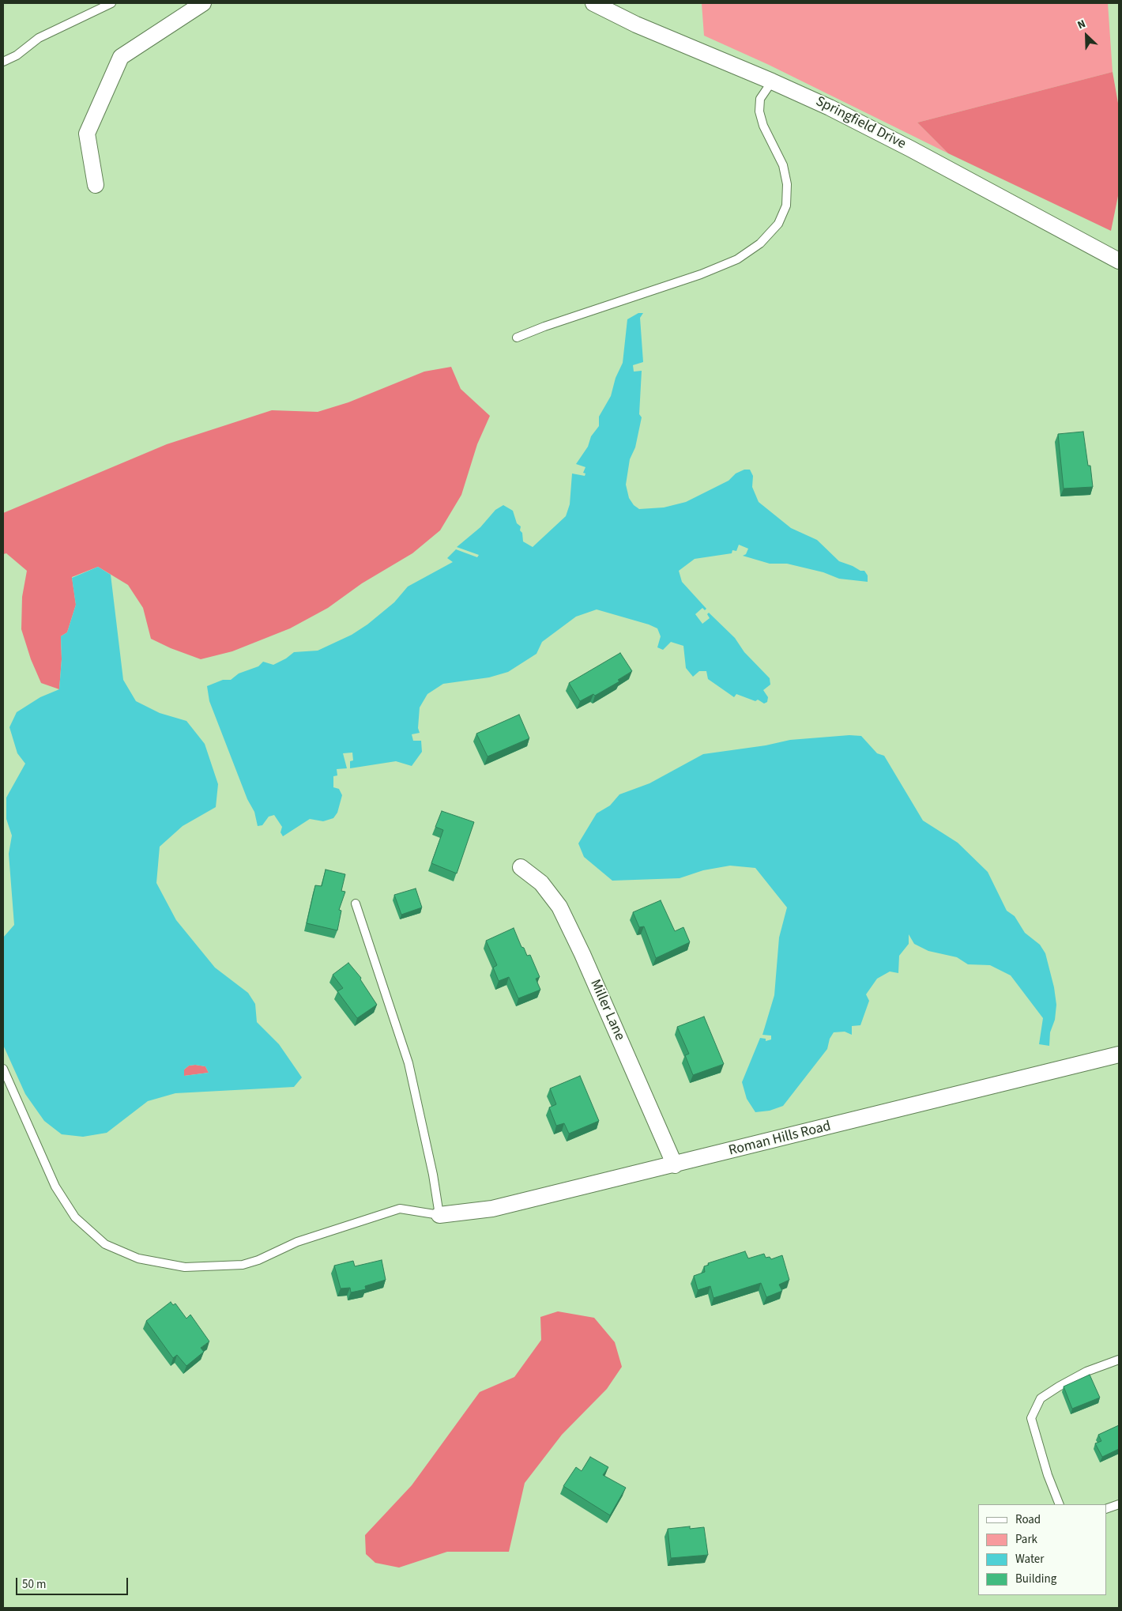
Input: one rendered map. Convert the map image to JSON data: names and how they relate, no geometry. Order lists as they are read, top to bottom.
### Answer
{
  "streets": {
    "street": ["Springfield Drive", "Miller Lane", "Roman Hills Road"]
  },
  "crossings": [
    ["Miller Lane", "Roman Hills Road"]
  ],
  "legend": [
    "Road",
    "Park",
    "Water",
    "Building"
  ],
  "scale_bar": "50 m",
  "north": "top left"
}
